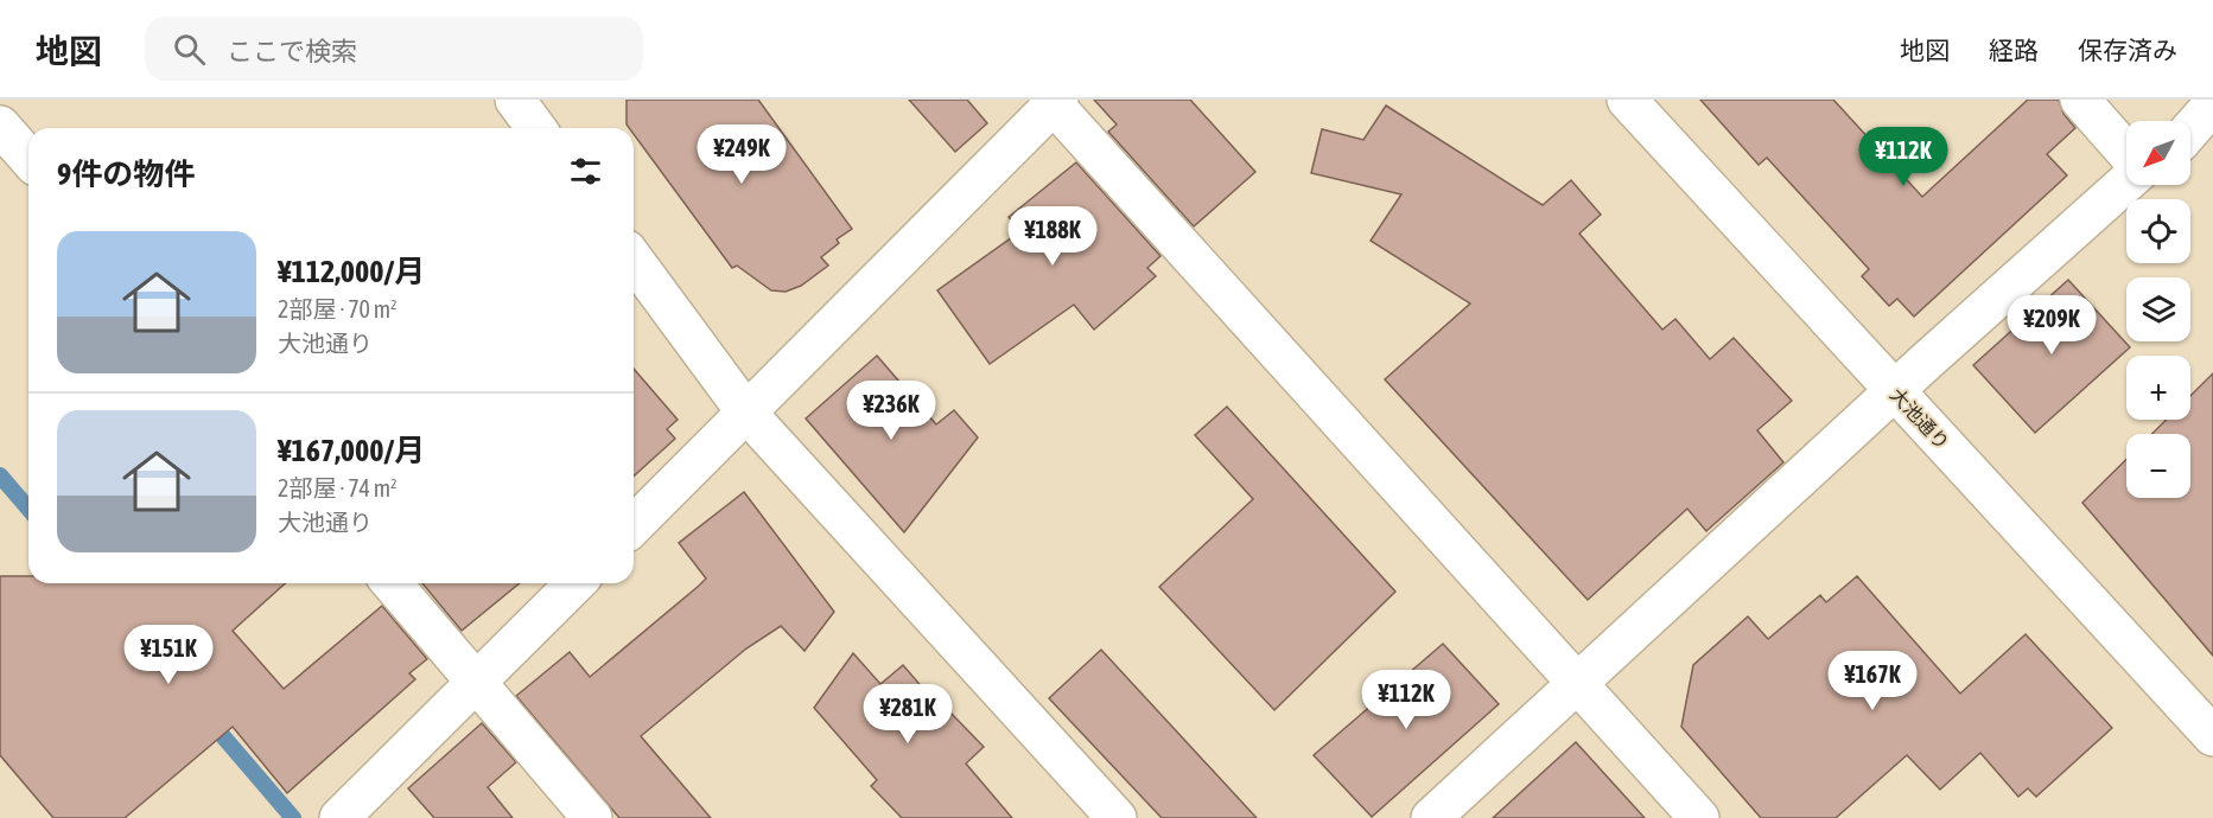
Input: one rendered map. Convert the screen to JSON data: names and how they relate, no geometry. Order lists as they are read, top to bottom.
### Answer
{
  "streets": {
    "street": ["大池通り"]
  },
  "north": "bottom left",
  "page": {
    "header": "地図",
    "search": "ここで検索",
    "nav": ["地図", "経路", "保存済み"],
    "map_buttons": ["+", "−"],
    "price": [
      "¥249K",
      "¥112K",
      "¥188K",
      "¥209K",
      "¥236K",
      "¥151K",
      "¥167K",
      "¥112K",
      "¥281K"
    ],
    "heading": "9件の物件",
    "list": [
      {
        "name": "¥112,000/月",
        "note": "2部屋 · 70 m² · 大池通り"
      },
      {
        "name": "¥167,000/月",
        "note": "2部屋 · 74 m² · 大池通り"
      }
    ]
  }
}
